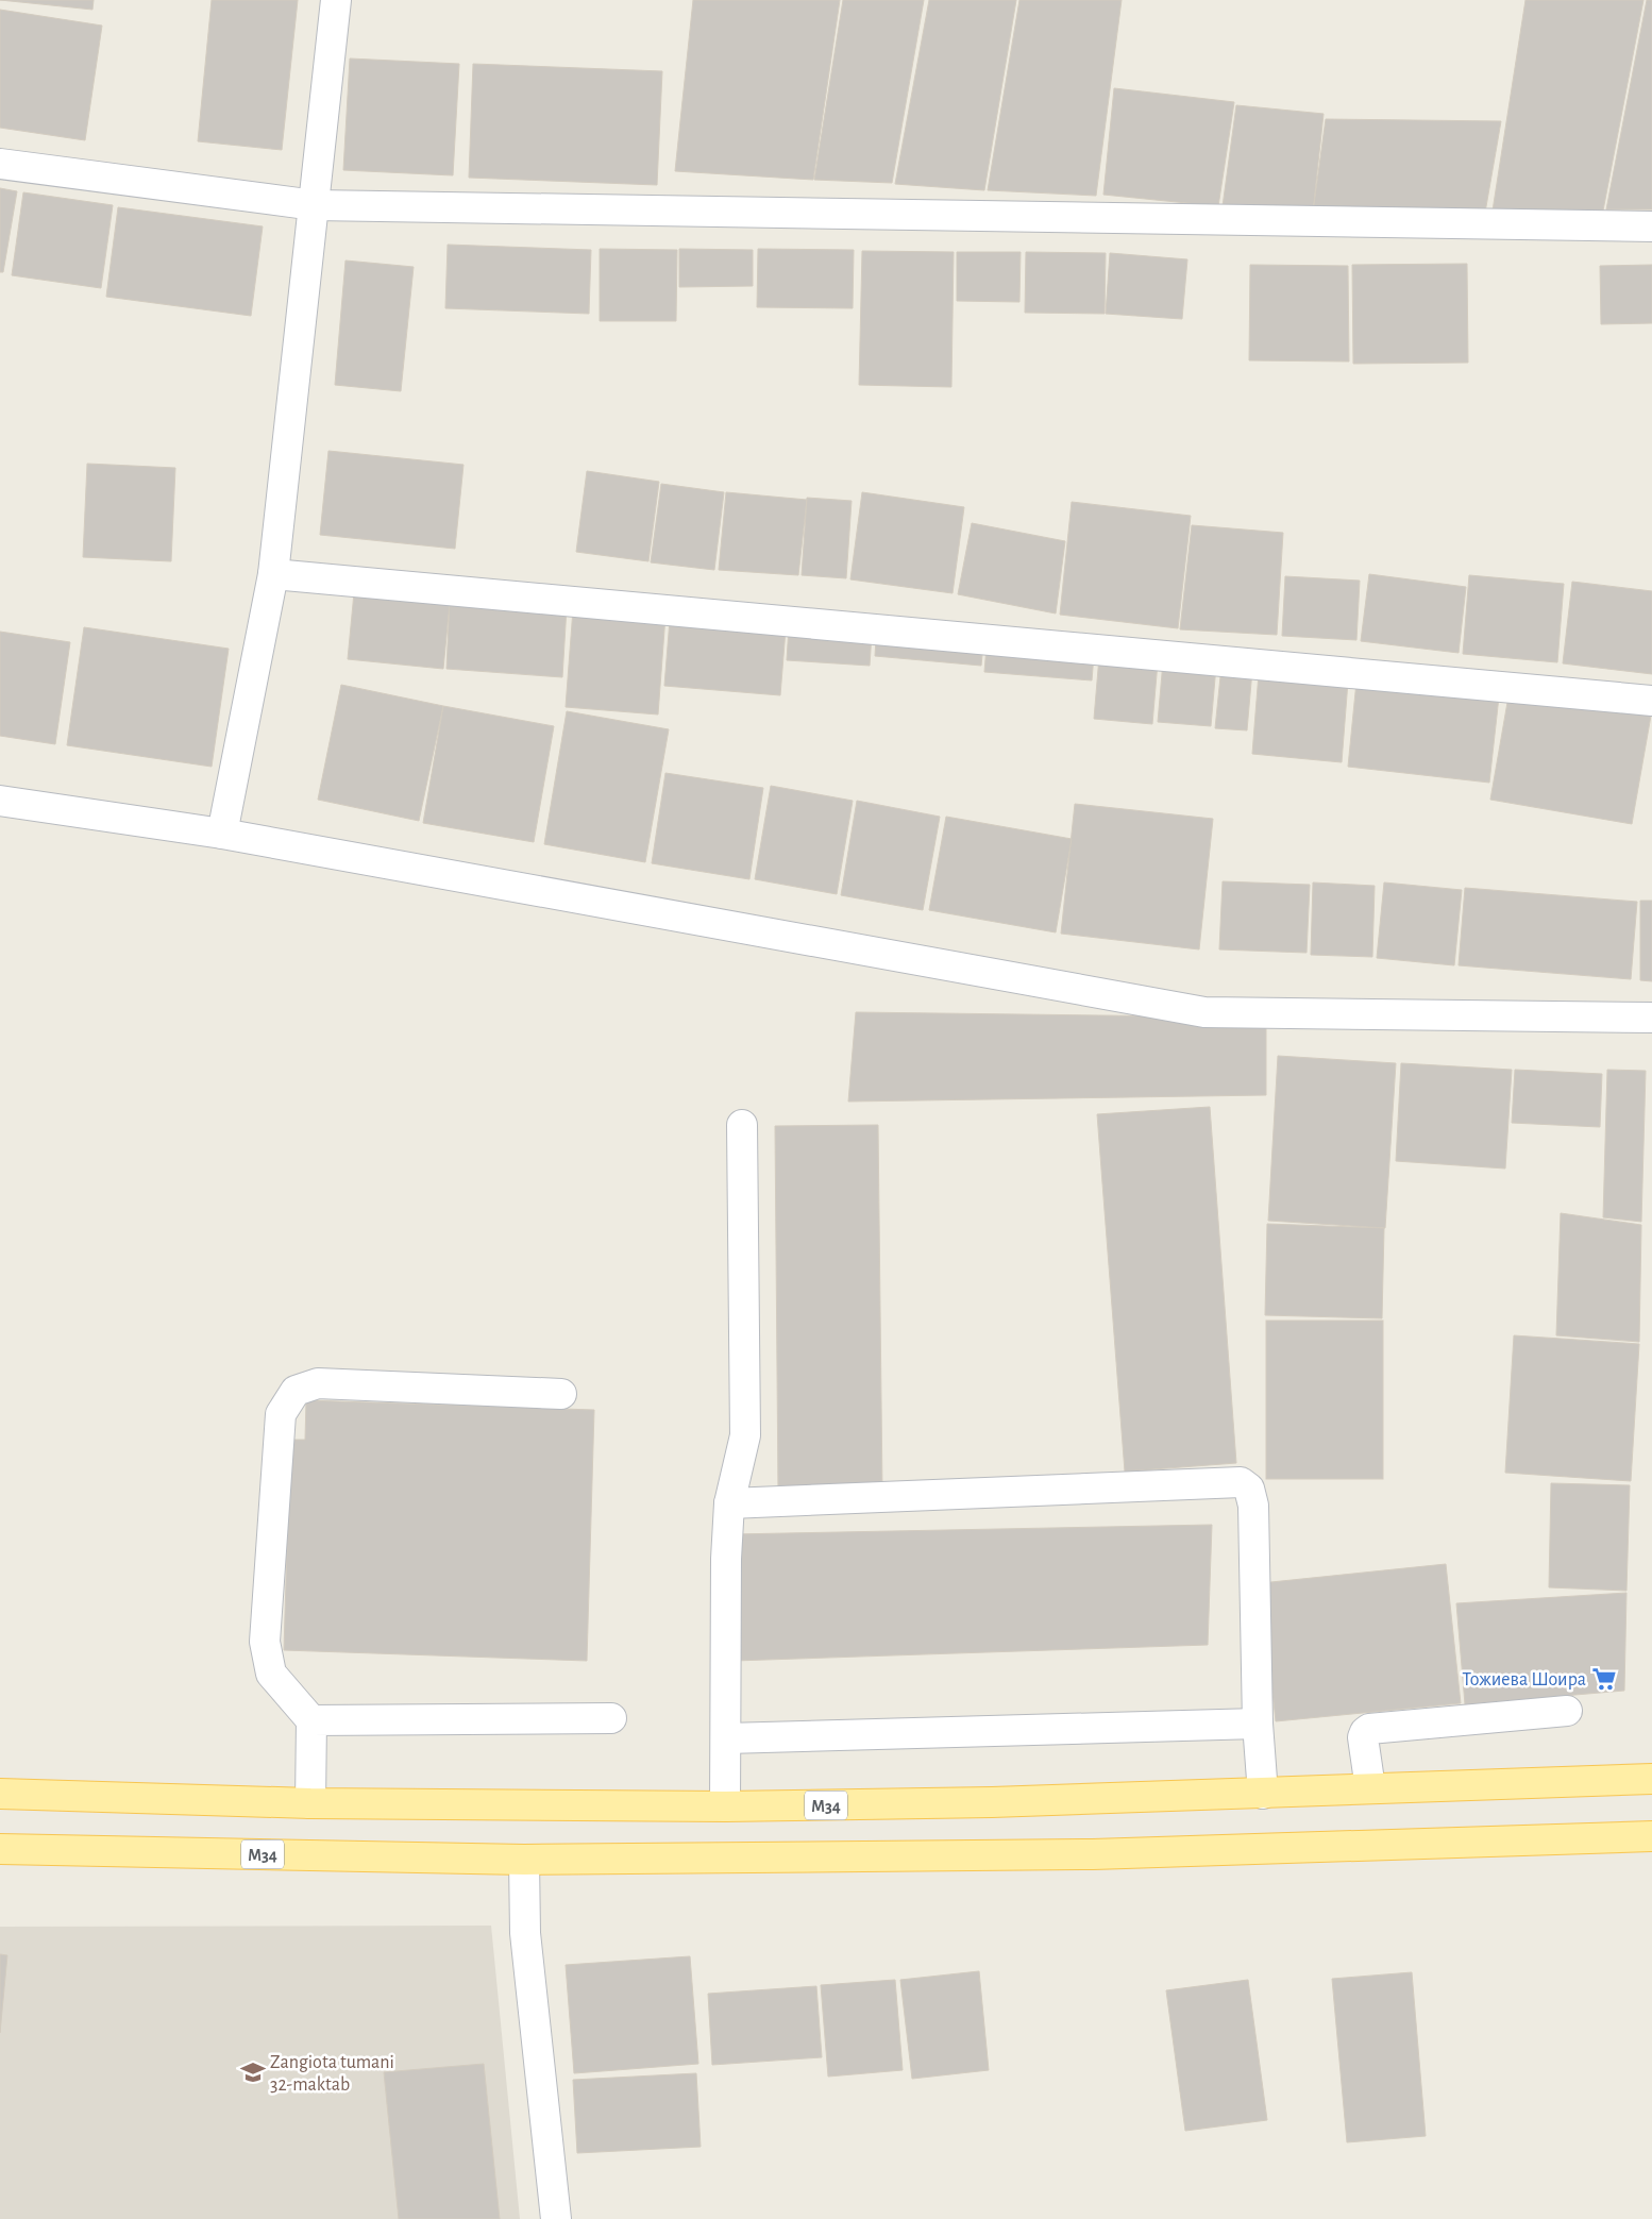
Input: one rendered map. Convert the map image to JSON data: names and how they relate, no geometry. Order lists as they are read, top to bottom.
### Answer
{
  "streets": {
    "main road": ["M34"]
  },
  "places": {
    "supermarket": ["Тожиева Шоира"],
    "school or university": ["Zangiota tumani 32-maktab"]
  }
}
